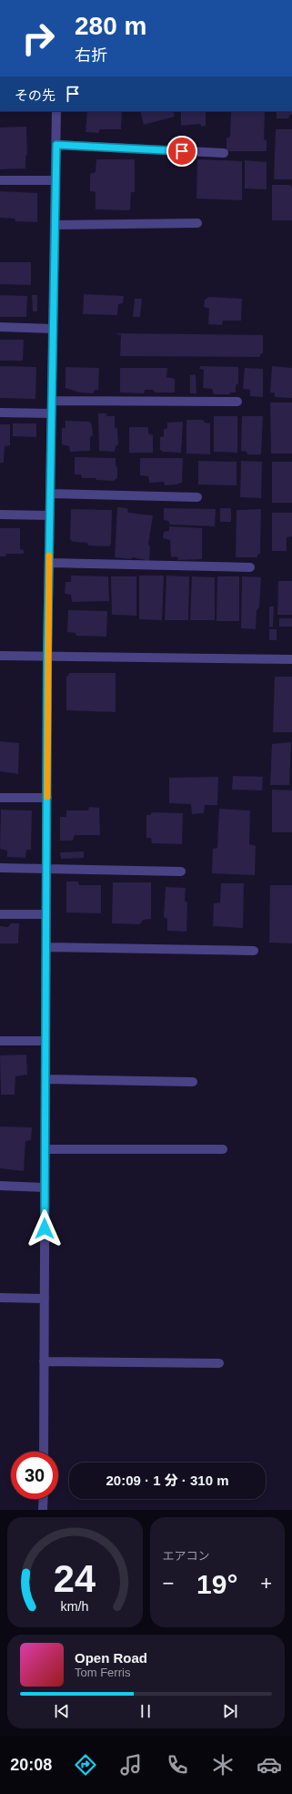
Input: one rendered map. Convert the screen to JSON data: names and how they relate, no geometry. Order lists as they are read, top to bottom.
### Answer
{
  "page": {
    "turn": ["280 m", "右折"],
    "then": "その先",
    "limit": "30",
    "trip": "20:09 · 1 分 · 310 m",
    "tile": "エアコン",
    "heat": ["−", "19°", "+"],
    "song": ["Open Road", "Tom Ferris"],
    "tabs": "20:08",
    "gauge": ["24", "km/h"]
  }
}
